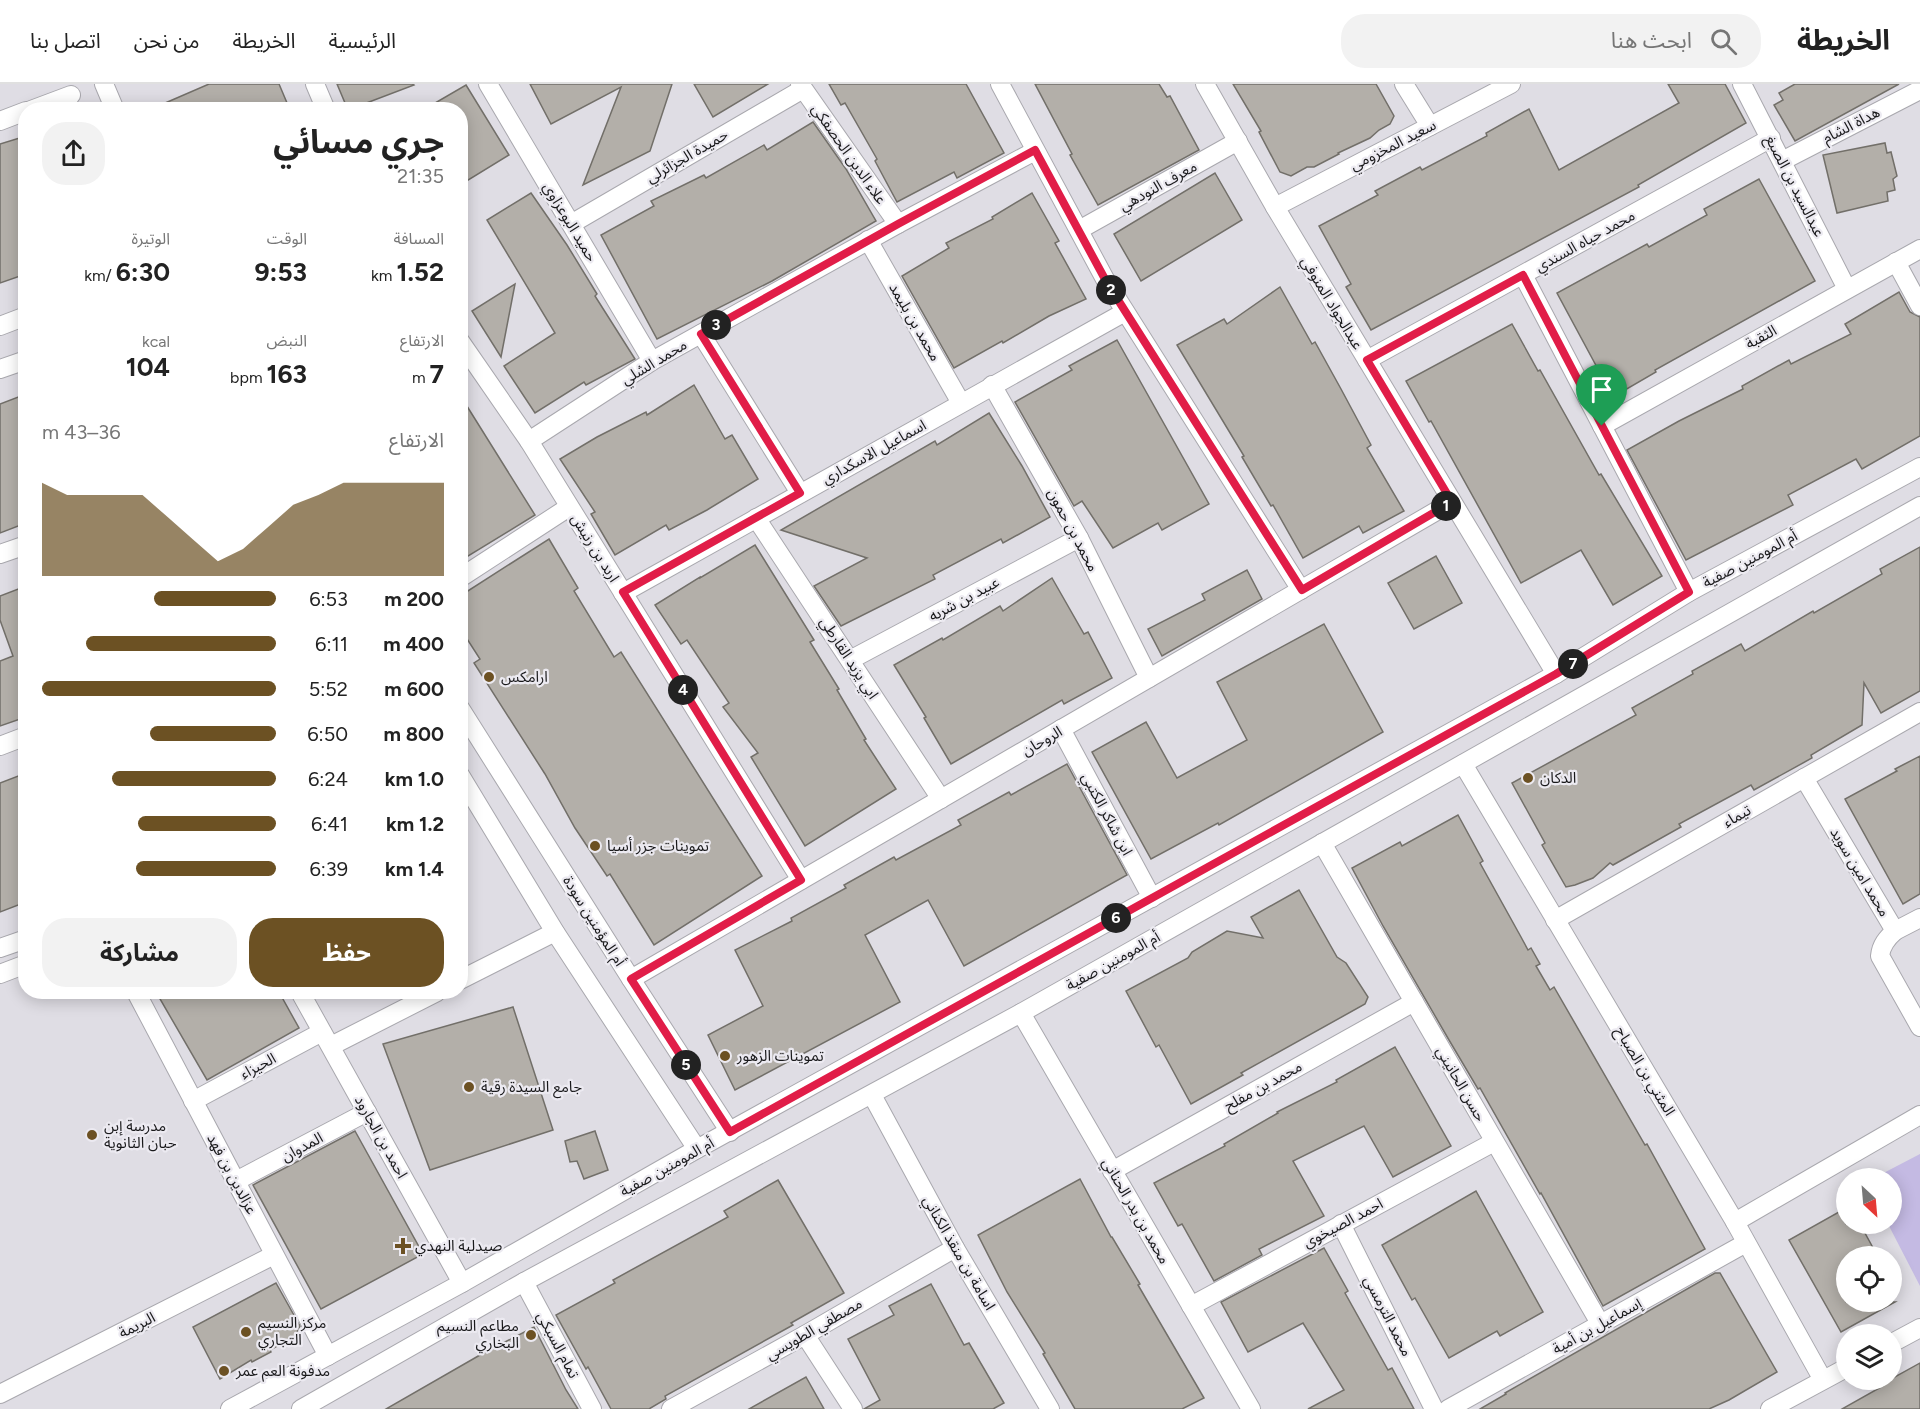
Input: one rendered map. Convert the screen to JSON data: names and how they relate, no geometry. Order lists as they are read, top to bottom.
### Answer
{
  "streets": {
    "street": [
      "هداة الشام",
      "سعيد المخزومي",
      "علاء الدين الحصفكي",
      "حميدة الجزائرلي",
      "معرف النودهي",
      "عبدالسيد بن الصبغ",
      "حميد البوعزاوي",
      "محمد حياه السندي",
      "عبدالجواد المنوفي",
      "محمد بن بليمد",
      "الثقبة",
      "محمد الشلي",
      "اسماعيل الاسكداري",
      "محمد بن حمون",
      "اربد بن رنيش",
      "أم المومنين صفية",
      "عبيد بن شربه",
      "ابي يزيد القارطي",
      "الروحان",
      "ابن شاكر الكتبي",
      "تيماء",
      "محمد امين سويد",
      "أم المؤمنين سودة",
      "الحيزاء",
      "المثني بن الصباح",
      "حسن الحانيني",
      "محمد بن مفلح",
      "احمد بن الجارود",
      "المدوان",
      "عزالدين بن فهد",
      "محمد بن بدر الحناني",
      "احمد الصيخوي",
      "اسامة بن منقذ الكناني",
      "محمد الترمسي",
      "البريمة",
      "إسماعيل بن أمية",
      "مصطفي الطويسي",
      "تمام السبكي"
    ]
  },
  "crossings": [
    ["هداة الشام", "عبدالسيد بن الصبغ"],
    ["سعيد المخزومي", "عبدالجواد المنوفي"],
    ["علاء الدين الحصفكي", "حميدة الجزائرلي"],
    ["علاء الدين الحصفكي", "محمد الشلي"],
    ["حميدة الجزائرلي", "حميد البوعزاوي"],
    ["معرف النودهي", "عبدالجواد المنوفي"],
    ["عبدالسيد بن الصبغ", "محمد حياه السندي"],
    ["عبدالسيد بن الصبغ", "الثقبة"],
    ["حميد البوعزاوي", "محمد الشلي"],
    ["محمد حياه السندي", "عبدالجواد المنوفي"],
    ["عبدالجواد المنوفي", "أم المومنين صفية"],
    ["عبدالجواد المنوفي", "الروحان"],
    ["محمد بن بليمد", "محمد الشلي"],
    ["محمد بن بليمد", "اسماعيل الاسكداري"],
    ["محمد الشلي", "اربد بن رنيش"],
    ["اسماعيل الاسكداري", "محمد بن حمون"],
    ["اسماعيل الاسكداري", "اربد بن رنيش"],
    ["اسماعيل الاسكداري", "ابي يزيد القارطي"],
    ["محمد بن حمون", "عبيد بن شربه"],
    ["محمد بن حمون", "الروحان"],
    ["اربد بن رنيش", "الروحان"],
    ["أم المومنين صفية", "ابن شاكر الكتبي"],
    ["أم المومنين صفية", "أم المؤمنين سودة"],
    ["أم المومنين صفية", "المثني بن الصباح"],
    ["أم المومنين صفية", "حسن الحانيني"],
    ["أم المومنين صفية", "احمد بن الجارود"],
    ["أم المومنين صفية", "عزالدين بن فهد"],
    ["أم المومنين صفية", "محمد بن بدر الحناني"],
    ["أم المومنين صفية", "اسامة بن منقذ الكناني"],
    ["أم المومنين صفية", "تمام السبكي"],
    ["عبيد بن شربه", "ابي يزيد القارطي"],
    ["ابي يزيد القارطي", "الروحان"],
    ["الروحان", "ابن شاكر الكتبي"],
    ["الروحان", "أم المؤمنين سودة"],
    ["تيماء", "محمد امين سويد"],
    ["تيماء", "المثني بن الصباح"],
    ["الحيزاء", "احمد بن الجارود"],
    ["الحيزاء", "عزالدين بن فهد"],
    ["المثني بن الصباح", "إسماعيل بن أمية"],
    ["حسن الحانيني", "محمد بن مفلح"],
    ["حسن الحانيني", "احمد الصيخوي"],
    ["حسن الحانيني", "إسماعيل بن أمية"],
    ["محمد بن مفلح", "محمد بن بدر الحناني"],
    ["احمد بن الجارود", "المدوان"],
    ["المدوان", "عزالدين بن فهد"],
    ["عزالدين بن فهد", "البريمة"],
    ["محمد بن بدر الحناني", "احمد الصيخوي"],
    ["احمد الصيخوي", "محمد الترمسي"],
    ["اسامة بن منقذ الكناني", "مصطفي الطويسي"]
  ],
  "places": {
    "other": [
      "ارامكس",
      "الدكان",
      "تموينات جزر أسيا",
      "تموينات الزهور",
      "جامع السيدة رقية",
      "مدرسة إبن حبان الثانوية",
      "مركز النسيم التجاري",
      "مطاعم النسيم البخاري",
      "مدفونة العم عمر"
    ],
    "health": ["صيدلية النهدي"]
  },
  "north": "bottom right",
  "page": {
    "header": "الخريطة",
    "search": "ابحث هنا",
    "nav": [
      "الرئيسية",
      "الخريطة",
      "من نحن",
      "اتصل بنا"
    ],
    "heading": ["جري مسائي", "21:35"],
    "stats": [
      ["المسافة", "1.52 km"],
      ["الوقت", "9:53"],
      ["الوتيرة", "6:30 /km"],
      ["الارتفاع", "7 m"],
      ["النبض", "163 bpm"],
      ["kcal", "104"]
    ],
    "pins": [
      "2",
      "3",
      "1",
      "7",
      "4",
      "6",
      "5"
    ],
    "chart": ["الارتفاع", "36–43 m"],
    "list": [
      {
        "name": "200 m",
        "note": "6:53"
      },
      {
        "name": "400 m",
        "note": "6:11"
      },
      {
        "name": "600 m",
        "note": "5:52"
      },
      {
        "name": "800 m",
        "note": "6:50"
      },
      {
        "name": "1.0 km",
        "note": "6:24"
      },
      {
        "name": "1.2 km",
        "note": "6:41"
      },
      {
        "name": "1.4 km",
        "note": "6:39"
      }
    ],
    "buttons": ["حفظ", "مشاركة"]
  }
}
